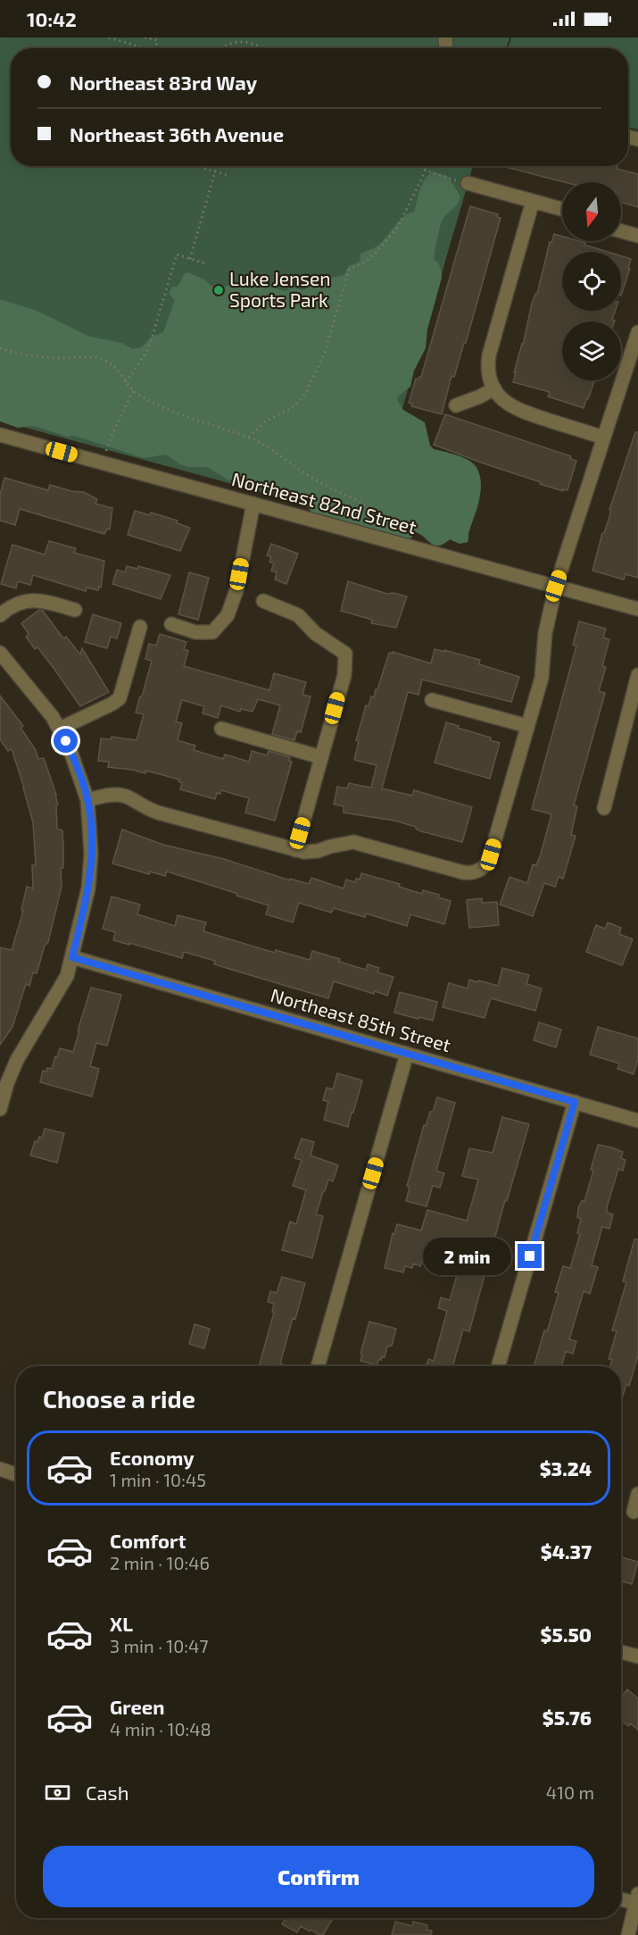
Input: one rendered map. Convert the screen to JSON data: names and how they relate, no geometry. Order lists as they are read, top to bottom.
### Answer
{
  "streets": {
    "street": ["Northeast 82nd Street", "Northeast 85th Street"]
  },
  "places": ["Luke Jensen Sports Park"],
  "north": "bottom",
  "page": {
    "status": "10:42",
    "banner": ["Northeast 83rd Way", "Northeast 36th Avenue"],
    "bubble": "2 min",
    "heading": "Choose a ride",
    "list": [
      {
        "name": "Economy",
        "note": "1 min · 10:45",
        "value": "$3.24"
      },
      {
        "name": "Comfort",
        "note": "2 min · 10:46",
        "value": "$4.37"
      },
      {
        "name": "XL",
        "note": "3 min · 10:47",
        "value": "$5.50"
      },
      {
        "name": "Green",
        "note": "4 min · 10:48",
        "value": "$5.76"
      }
    ],
    "pay": ["Cash", "410 m"],
    "buttons": "Confirm"
  }
}
